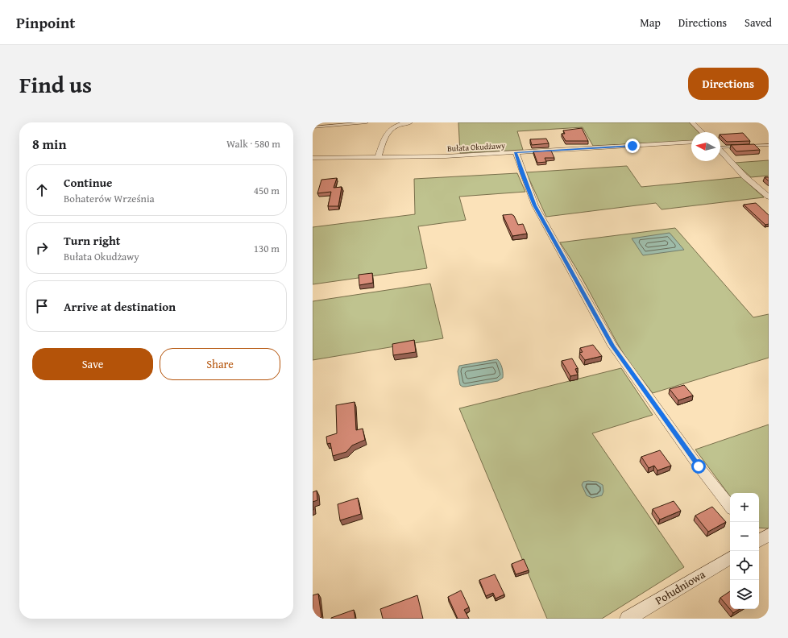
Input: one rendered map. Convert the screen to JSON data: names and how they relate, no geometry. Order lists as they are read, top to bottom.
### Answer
{
  "streets": {
    "street": ["Bułata Okudżawy", "Południowa"]
  },
  "north": "left",
  "page": {
    "header": "Pinpoint",
    "nav": ["Map", "Directions", "Saved"],
    "title": "Find us",
    "buttons": [
      "Directions",
      ["Save", "Share"]
    ],
    "heading": ["8 min", "Walk · 580 m"],
    "list": [
      ["Continue", "Bohaterów Września", "450 m"],
      ["Turn right", "Bułata Okudżawy", "130 m"],
      "Arrive at destination"
    ],
    "map_buttons": ["+", "−"]
  }
}
